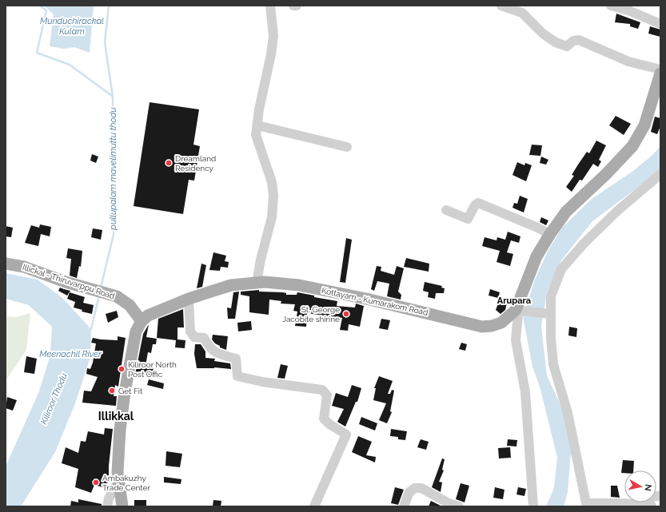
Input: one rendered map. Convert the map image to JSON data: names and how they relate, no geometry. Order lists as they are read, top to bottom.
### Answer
{
  "streets": {
    "main road": ["Illickal - Thiruvarppu Road", "Kottayam - Kumarakom Road"]
  },
  "crossings": [
    ["Illickal - Thiruvarppu Road", "Kottayam - Kumarakom Road"]
  ],
  "districts": ["Arupara", "Illikkal"],
  "water": [
    "Munduchirackal Kulam",
    "pullupalam mavelimuttu thodu",
    "Meenachil River",
    "Kiliroor Thodu"
  ],
  "places": [
    "Dreamland Residency",
    "St. George Jacobite shirine",
    "Kiliroor North Post Offic",
    "Get Fit",
    "Ambakuzhy Trade Center"
  ],
  "north": "right"
}
